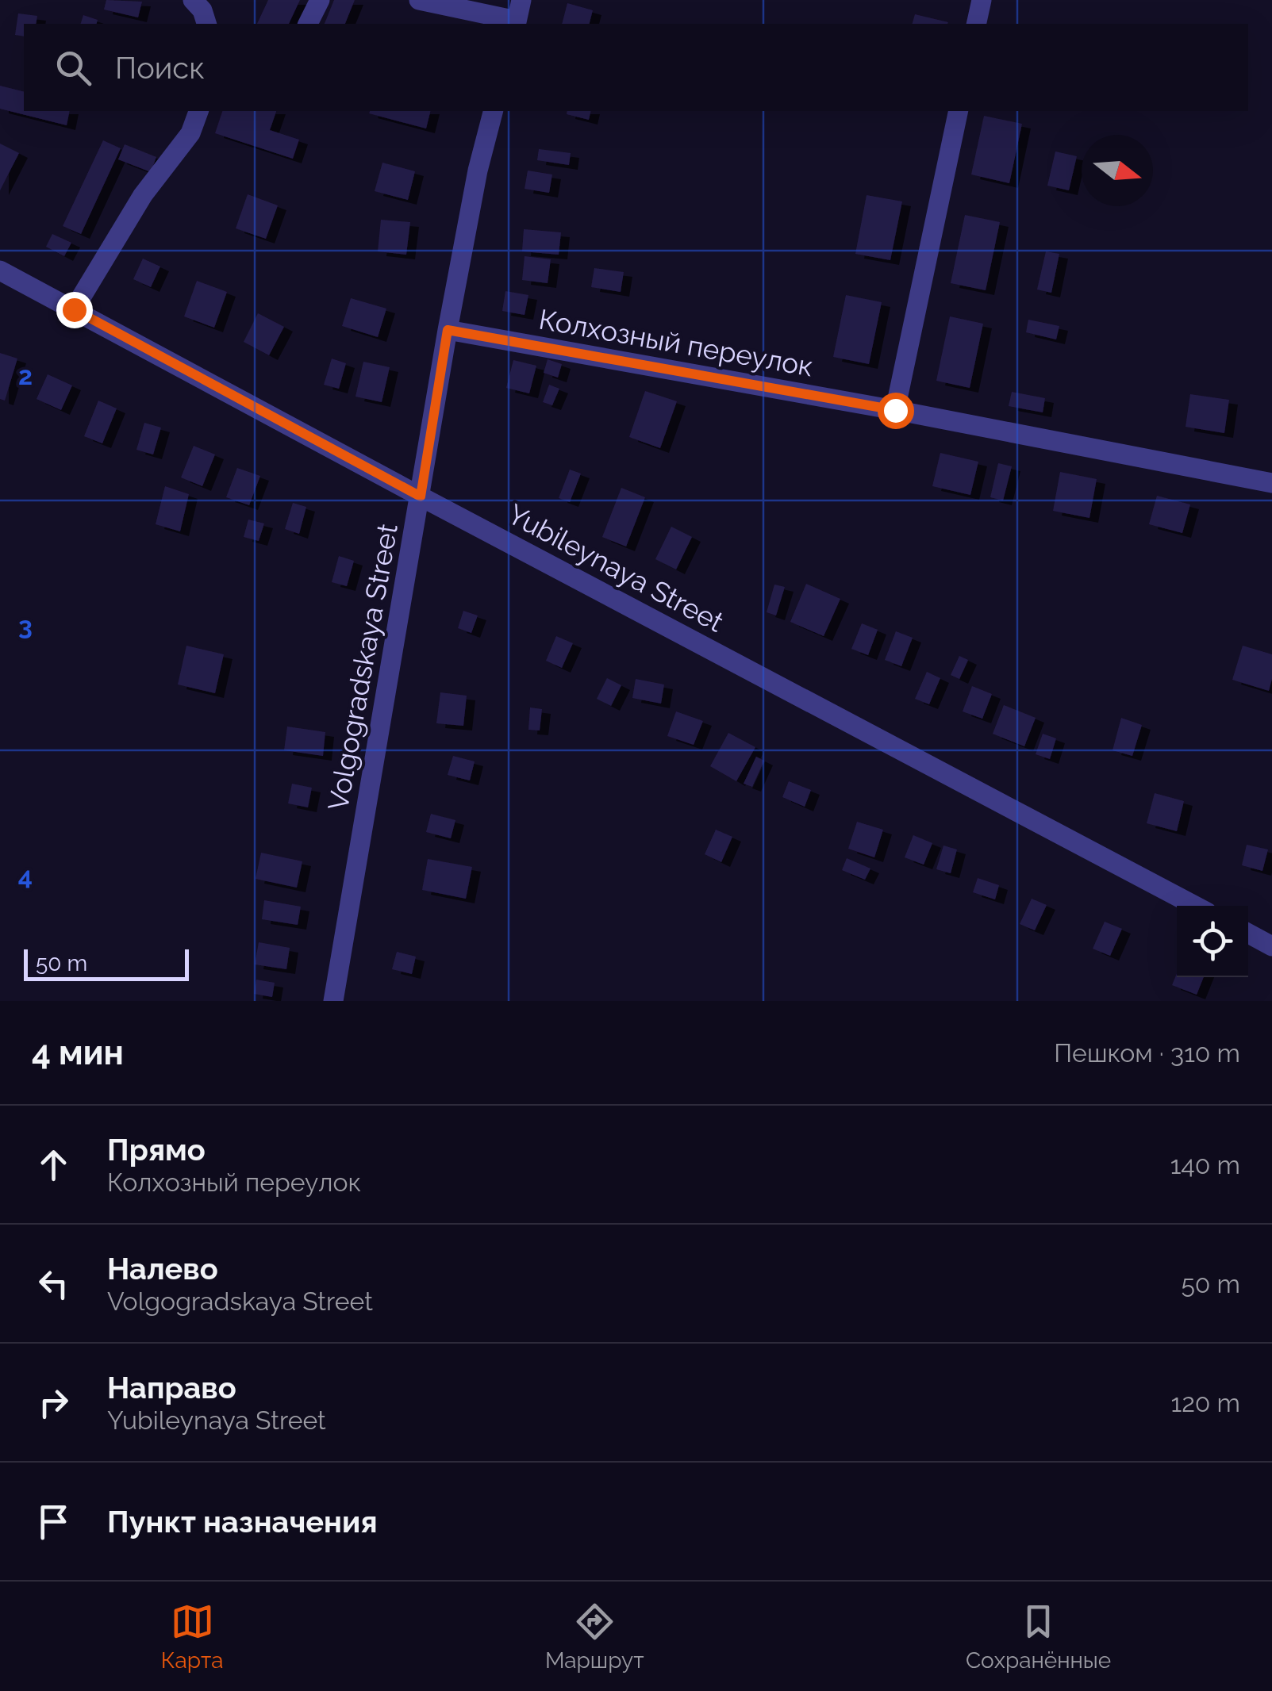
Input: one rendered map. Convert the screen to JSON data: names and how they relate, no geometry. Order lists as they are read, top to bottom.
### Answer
{
  "streets": {
    "street": ["Колхозный переулок", "Yubileynaya Street", "Volgogradskaya Street"]
  },
  "crossings": [
    ["Колхозный переулок", "Volgogradskaya Street"],
    ["Yubileynaya Street", "Volgogradskaya Street"]
  ],
  "scale_bar": "50 m",
  "north": "right",
  "page": {
    "search": "Поиск",
    "scale": "50 m",
    "heading": ["4 мин", "Пешком · 310 m"],
    "list": [
      ["Прямо", "Колхозный переулок", "140 m"],
      ["Налево", "Volgogradskaya Street", "50 m"],
      ["Направо", "Yubileynaya Street", "120 m"],
      "Пункт назначения"
    ],
    "nav": ["Карта", "Маршрут", "Сохранённые"]
  },
  "grid": {
    "rows": ["2", "3", "4"]
  }
}
